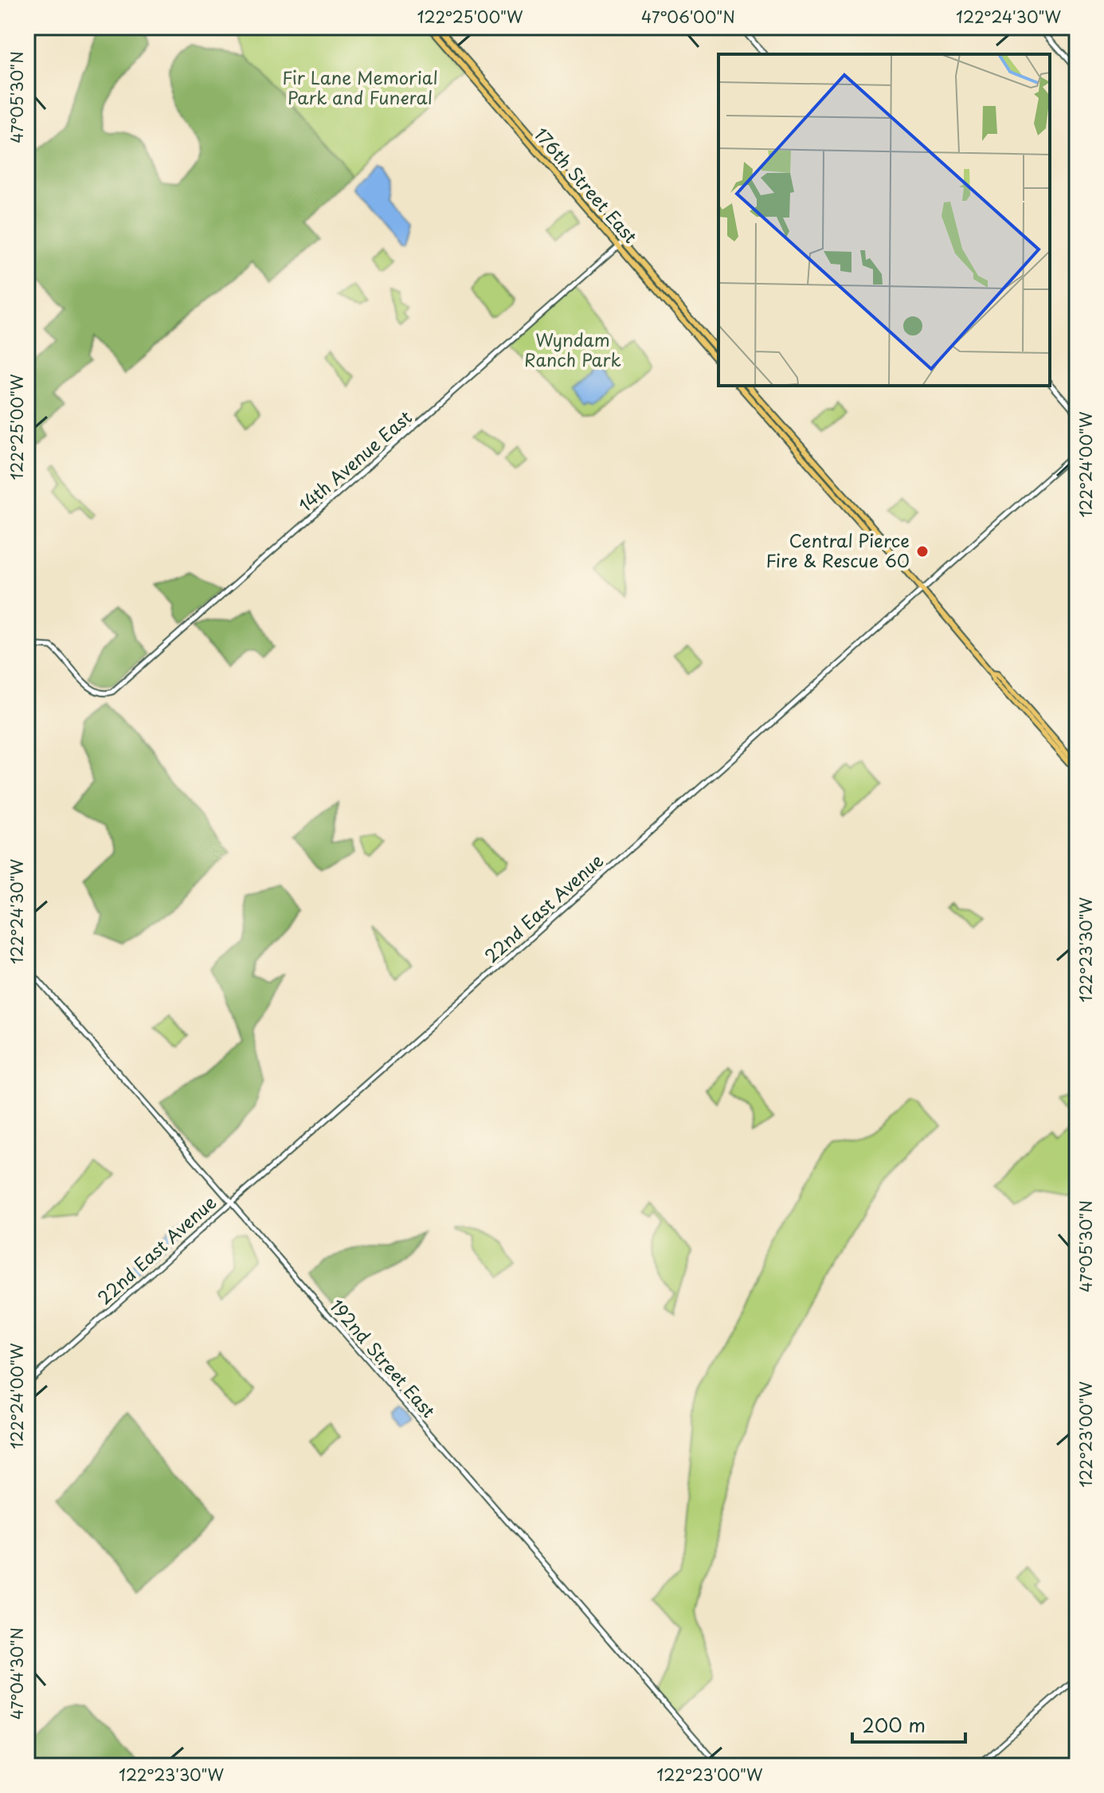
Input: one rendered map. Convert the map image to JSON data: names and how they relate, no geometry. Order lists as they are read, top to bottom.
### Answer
{
  "streets": {
    "main road": ["176th Street East"],
    "street": ["14th Avenue East", "22nd East Avenue", "192nd Street East"]
  },
  "crossings": [
    ["176th Street East", "14th Avenue East"],
    ["22nd East Avenue", "192nd Street East"]
  ],
  "parks": ["Fir Lane Memorial Park and Funeral", "Wyndam Ranch Park"],
  "places": ["Central Pierce Fire & Rescue 60"],
  "scale_bar": "200 m",
  "coordinates": [
    "122°25'00\"W",
    "47°06'00\"N",
    "122°24'30\"W",
    "47°05'30\"N",
    "122°24'00\"W",
    "122°23'30\"W",
    "122°23'00\"W",
    "47°04'30\"N"
  ]
}
